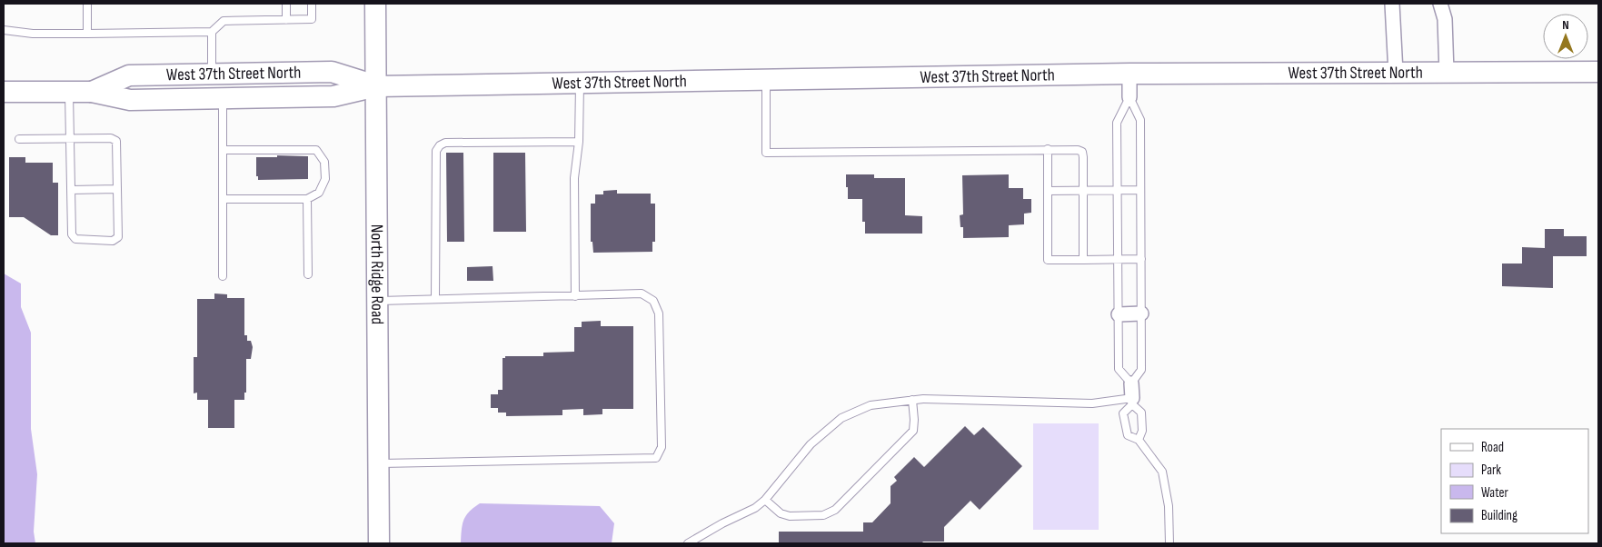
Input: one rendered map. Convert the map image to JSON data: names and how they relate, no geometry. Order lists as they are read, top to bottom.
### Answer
{
  "streets": {
    "street": ["West 37th Street North", "North Ridge Road"]
  },
  "crossings": [
    ["West 37th Street North", "North Ridge Road"]
  ],
  "legend": [
    "Road",
    "Park",
    "Water",
    "Building"
  ],
  "north": "top"
}
